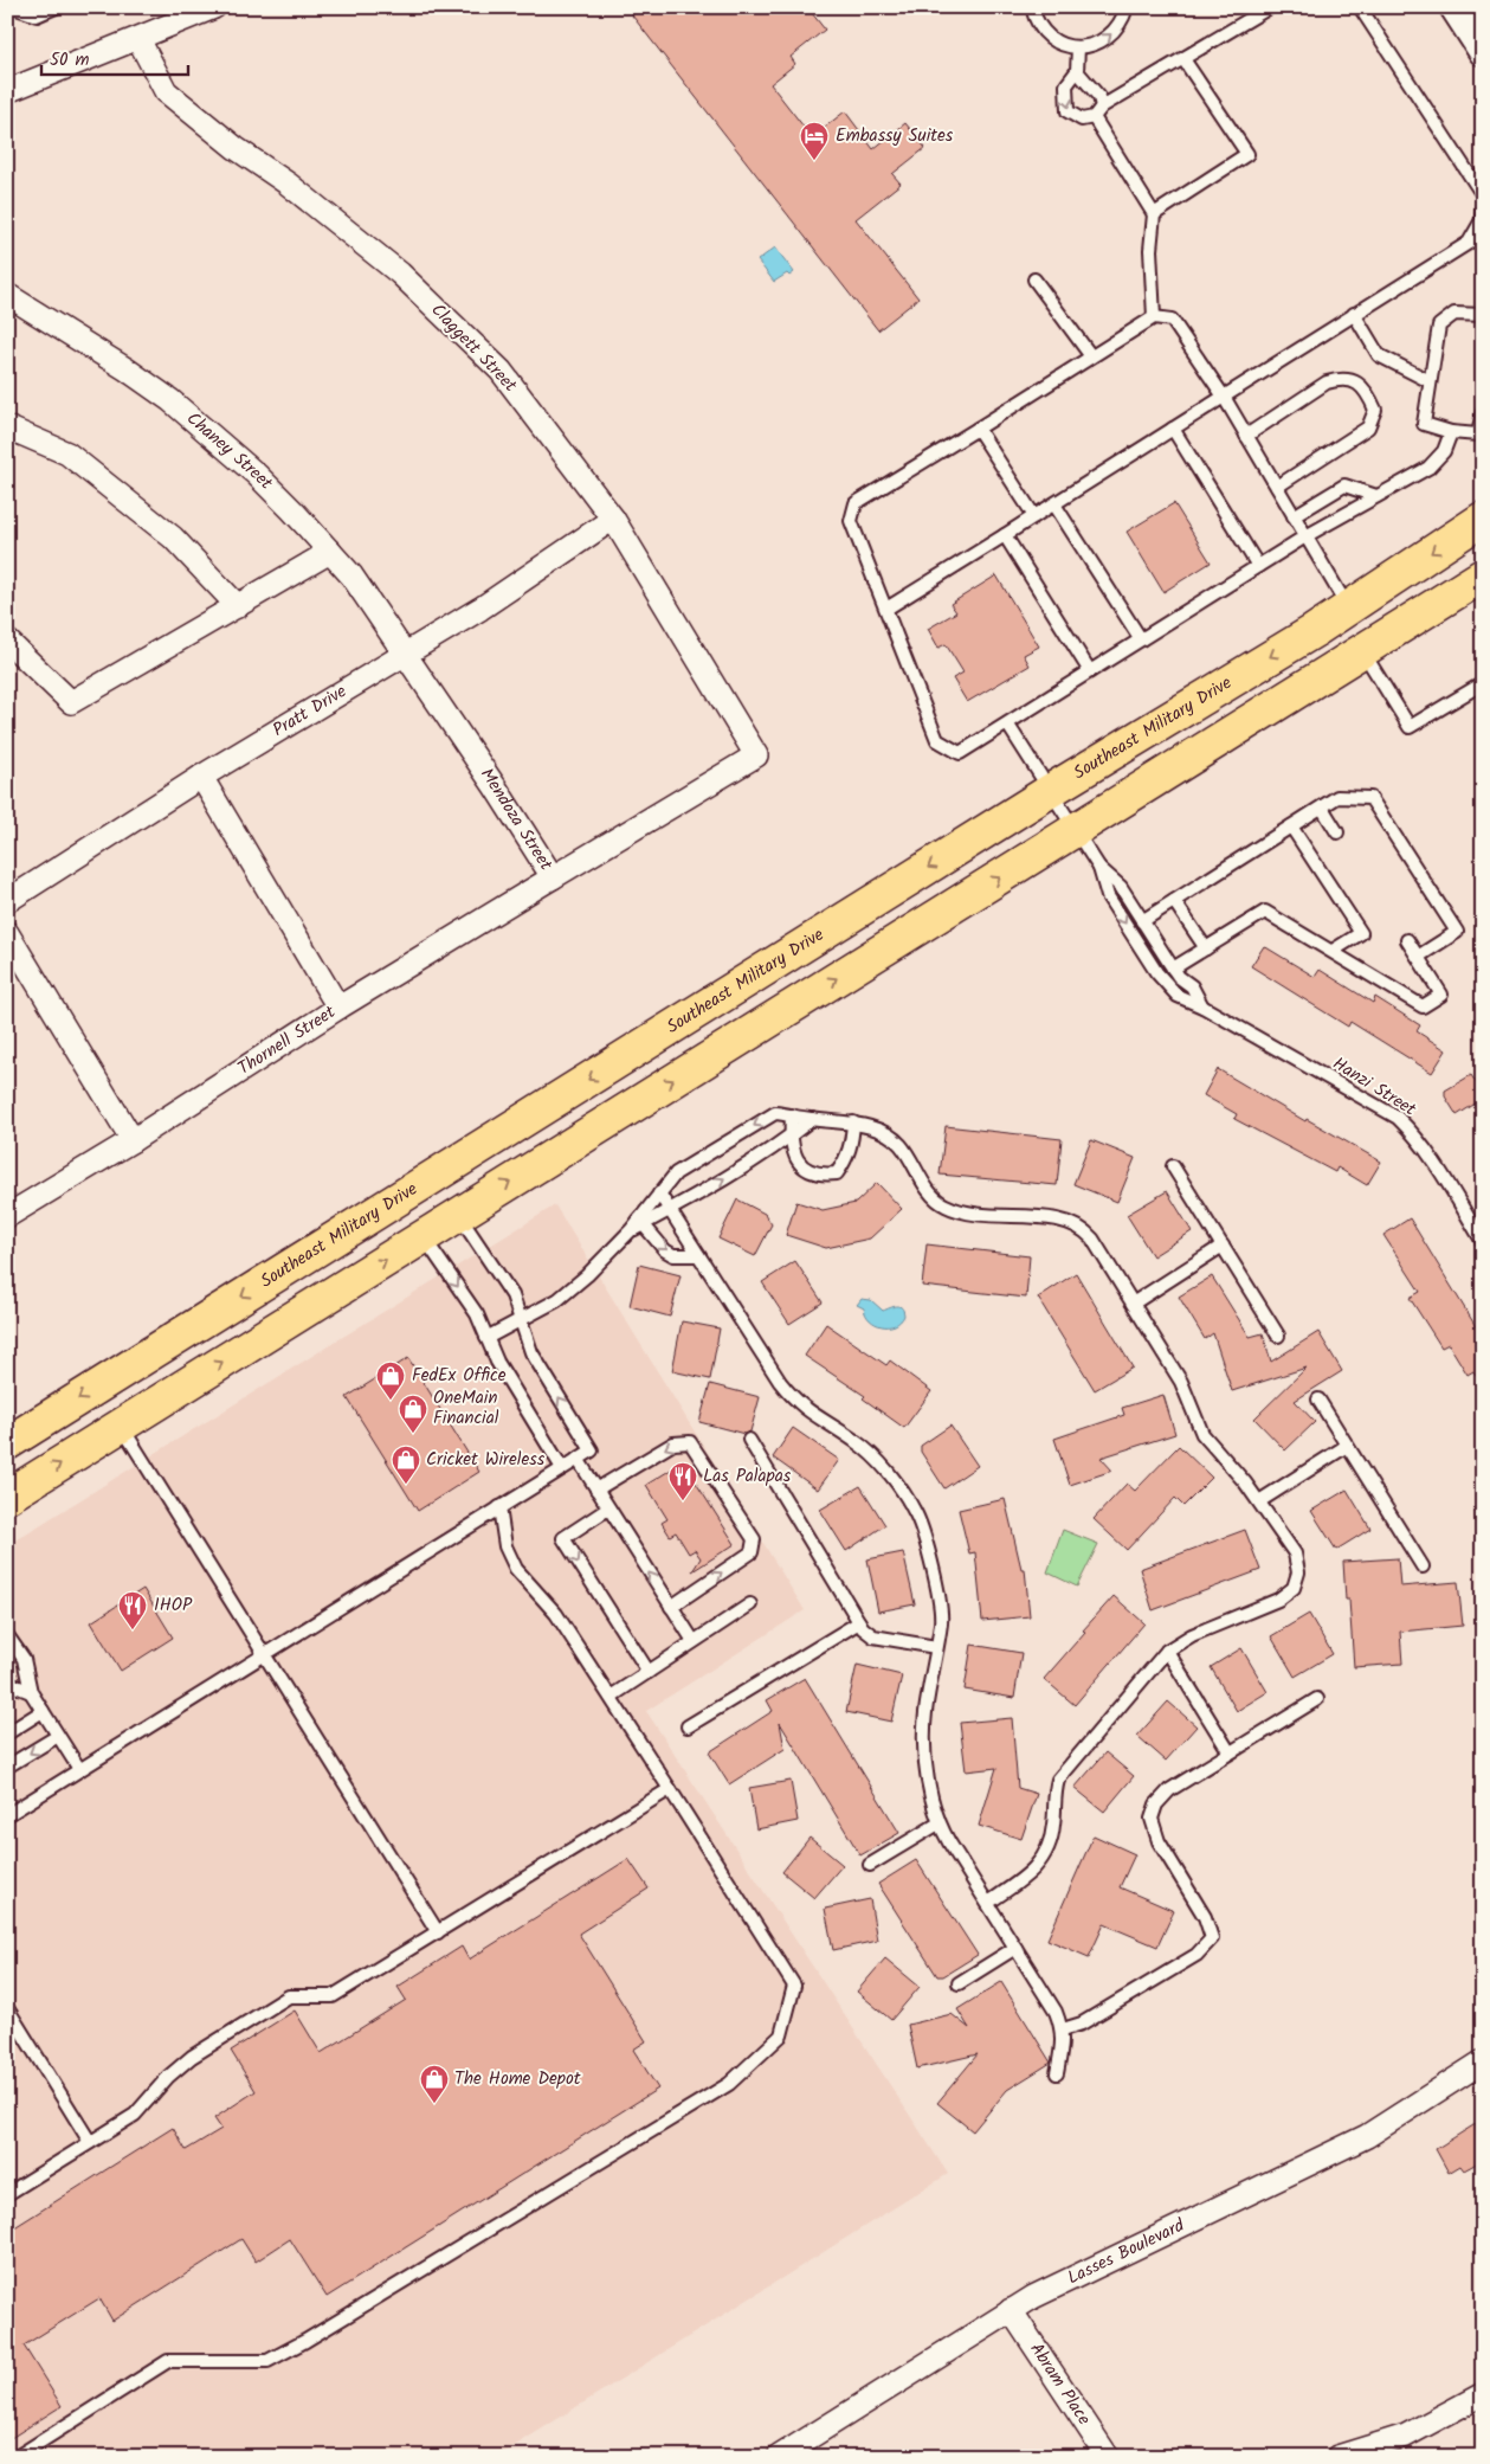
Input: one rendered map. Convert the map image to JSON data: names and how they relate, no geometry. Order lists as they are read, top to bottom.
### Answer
{
  "streets": {
    "main road": ["Southeast Military Drive"],
    "street": [
      "Claggett Street",
      "Chaney Street",
      "Pratt Drive",
      "Mendoza Street",
      "Thornell Street",
      "Lasses Boulevard",
      "Abram Place"
    ],
    "lane": ["Hanzi Street"]
  },
  "crossings": [
    ["Claggett Street", "Pratt Drive"],
    ["Claggett Street", "Mendoza Street"],
    ["Chaney Street", "Pratt Drive"],
    ["Chaney Street", "Mendoza Street"],
    ["Pratt Drive", "Mendoza Street"],
    ["Pratt Drive", "Thornell Street"],
    ["Southeast Military Drive", "Hanzi Street"],
    ["Lasses Boulevard", "Abram Place"]
  ],
  "places": {
    "hotel": ["Embassy Suites"],
    "shop": [
      "FedEx Office",
      "OneMain Financial",
      "Cricket Wireless",
      "The Home Depot"
    ],
    "restaurant": ["Las Palapas", "IHOP"]
  },
  "scale_bar": "50 m"
}
